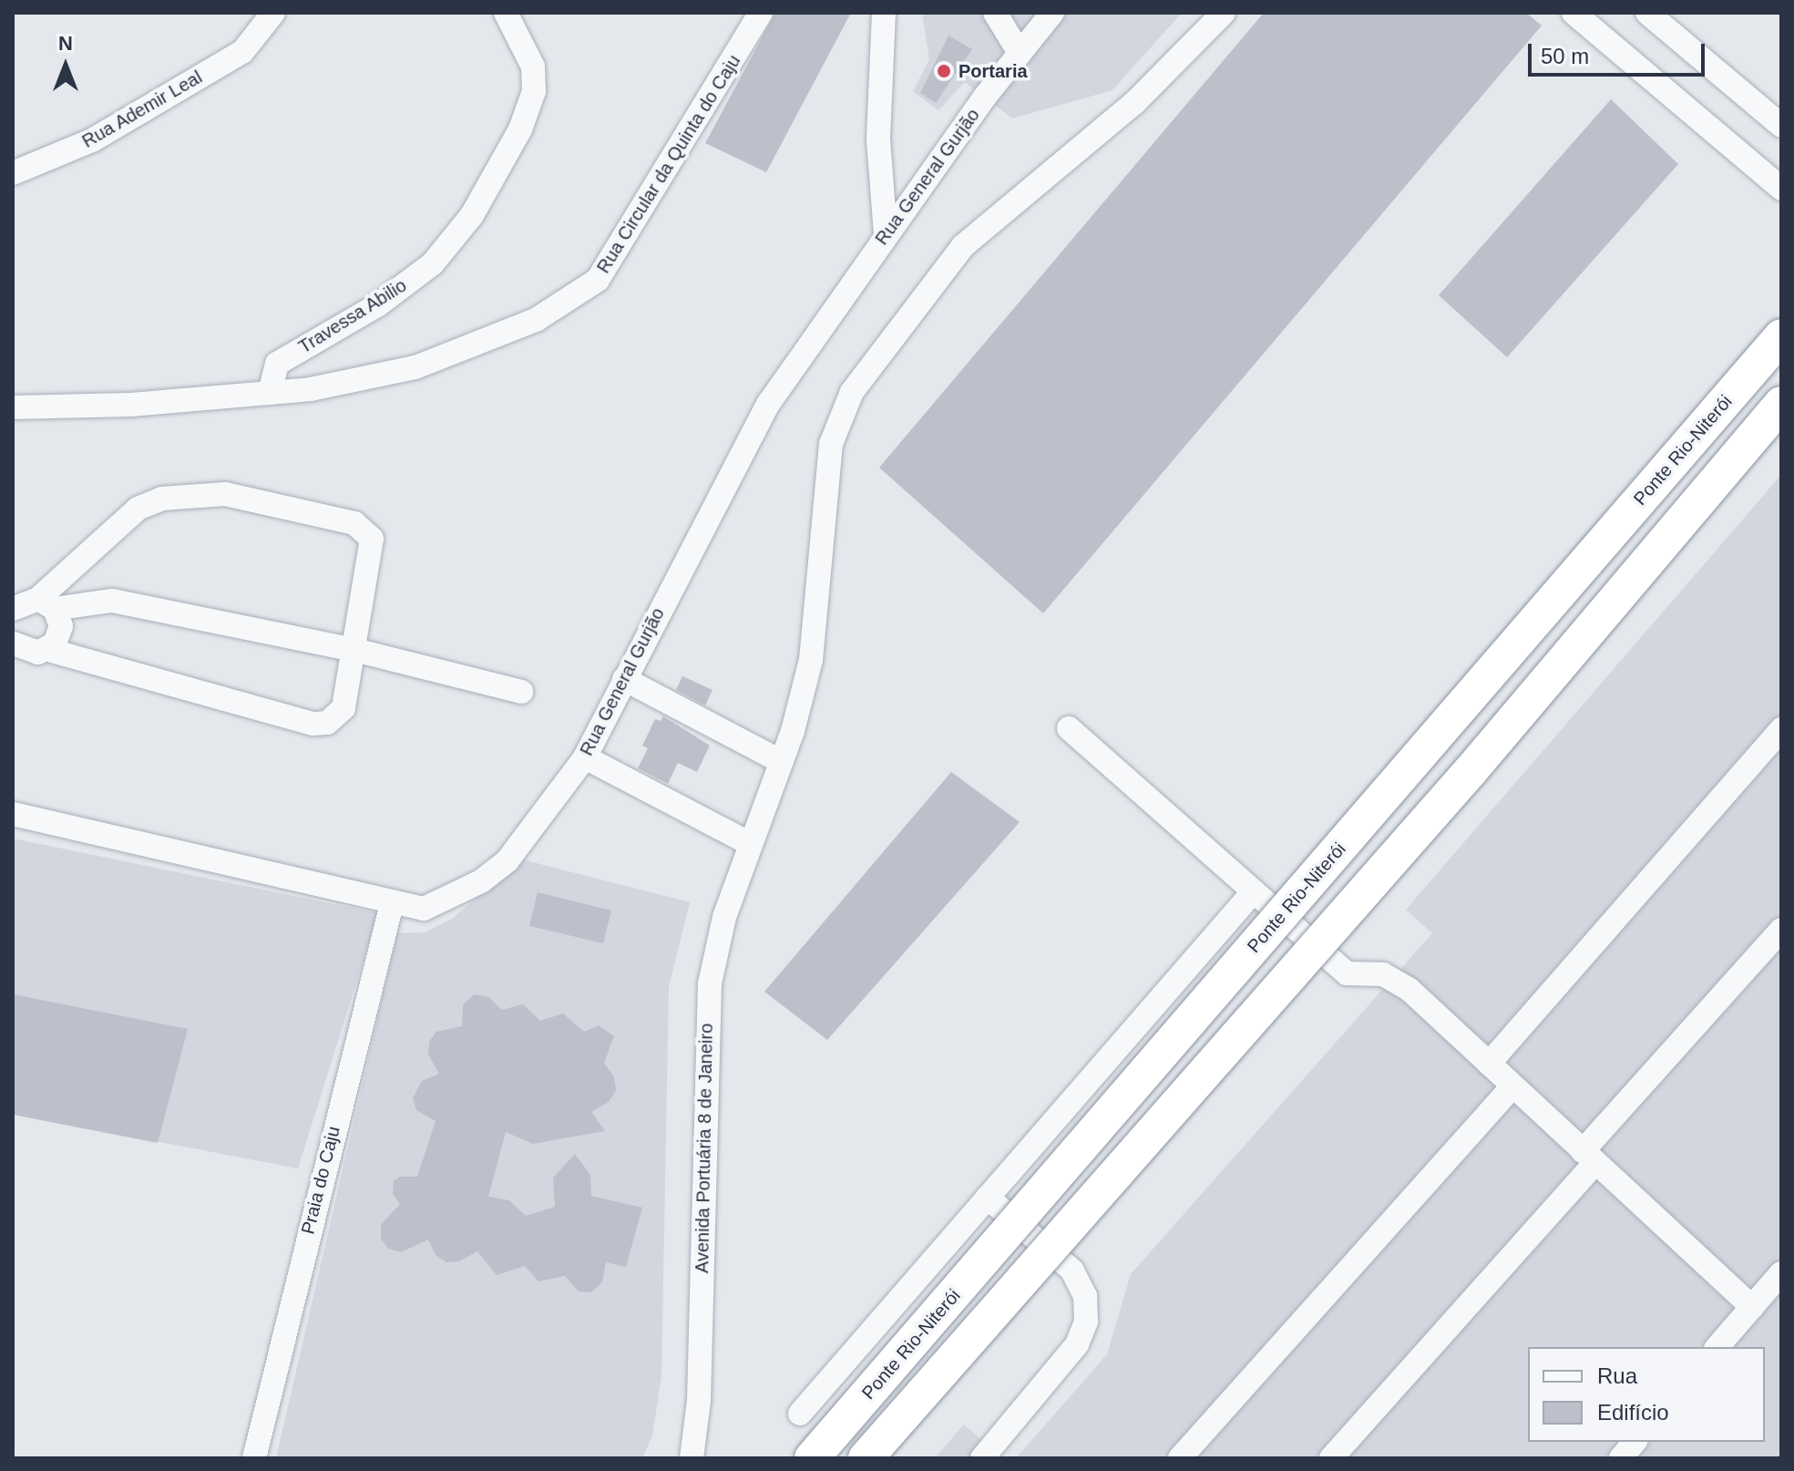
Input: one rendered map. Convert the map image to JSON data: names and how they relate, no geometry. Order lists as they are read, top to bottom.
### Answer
{
  "streets": {
    "highway": ["Ponte Rio-Niterói"],
    "street": [
      "Rua Ademir Leal",
      "Rua Circular da Quinta do Caju",
      "Rua General Gurjão",
      "Travessa Abilio",
      "Avenida Portuária 8 de Janeiro",
      "Praia do Caju"
    ]
  },
  "crossings": [
    ["Rua Circular da Quinta do Caju", "Travessa Abilio"],
    ["Rua General Gurjão", "Praia do Caju"]
  ],
  "places": ["Portaria"],
  "legend": ["Rua", "Edifício"],
  "scale_bar": "50 m",
  "north": "top"
}
